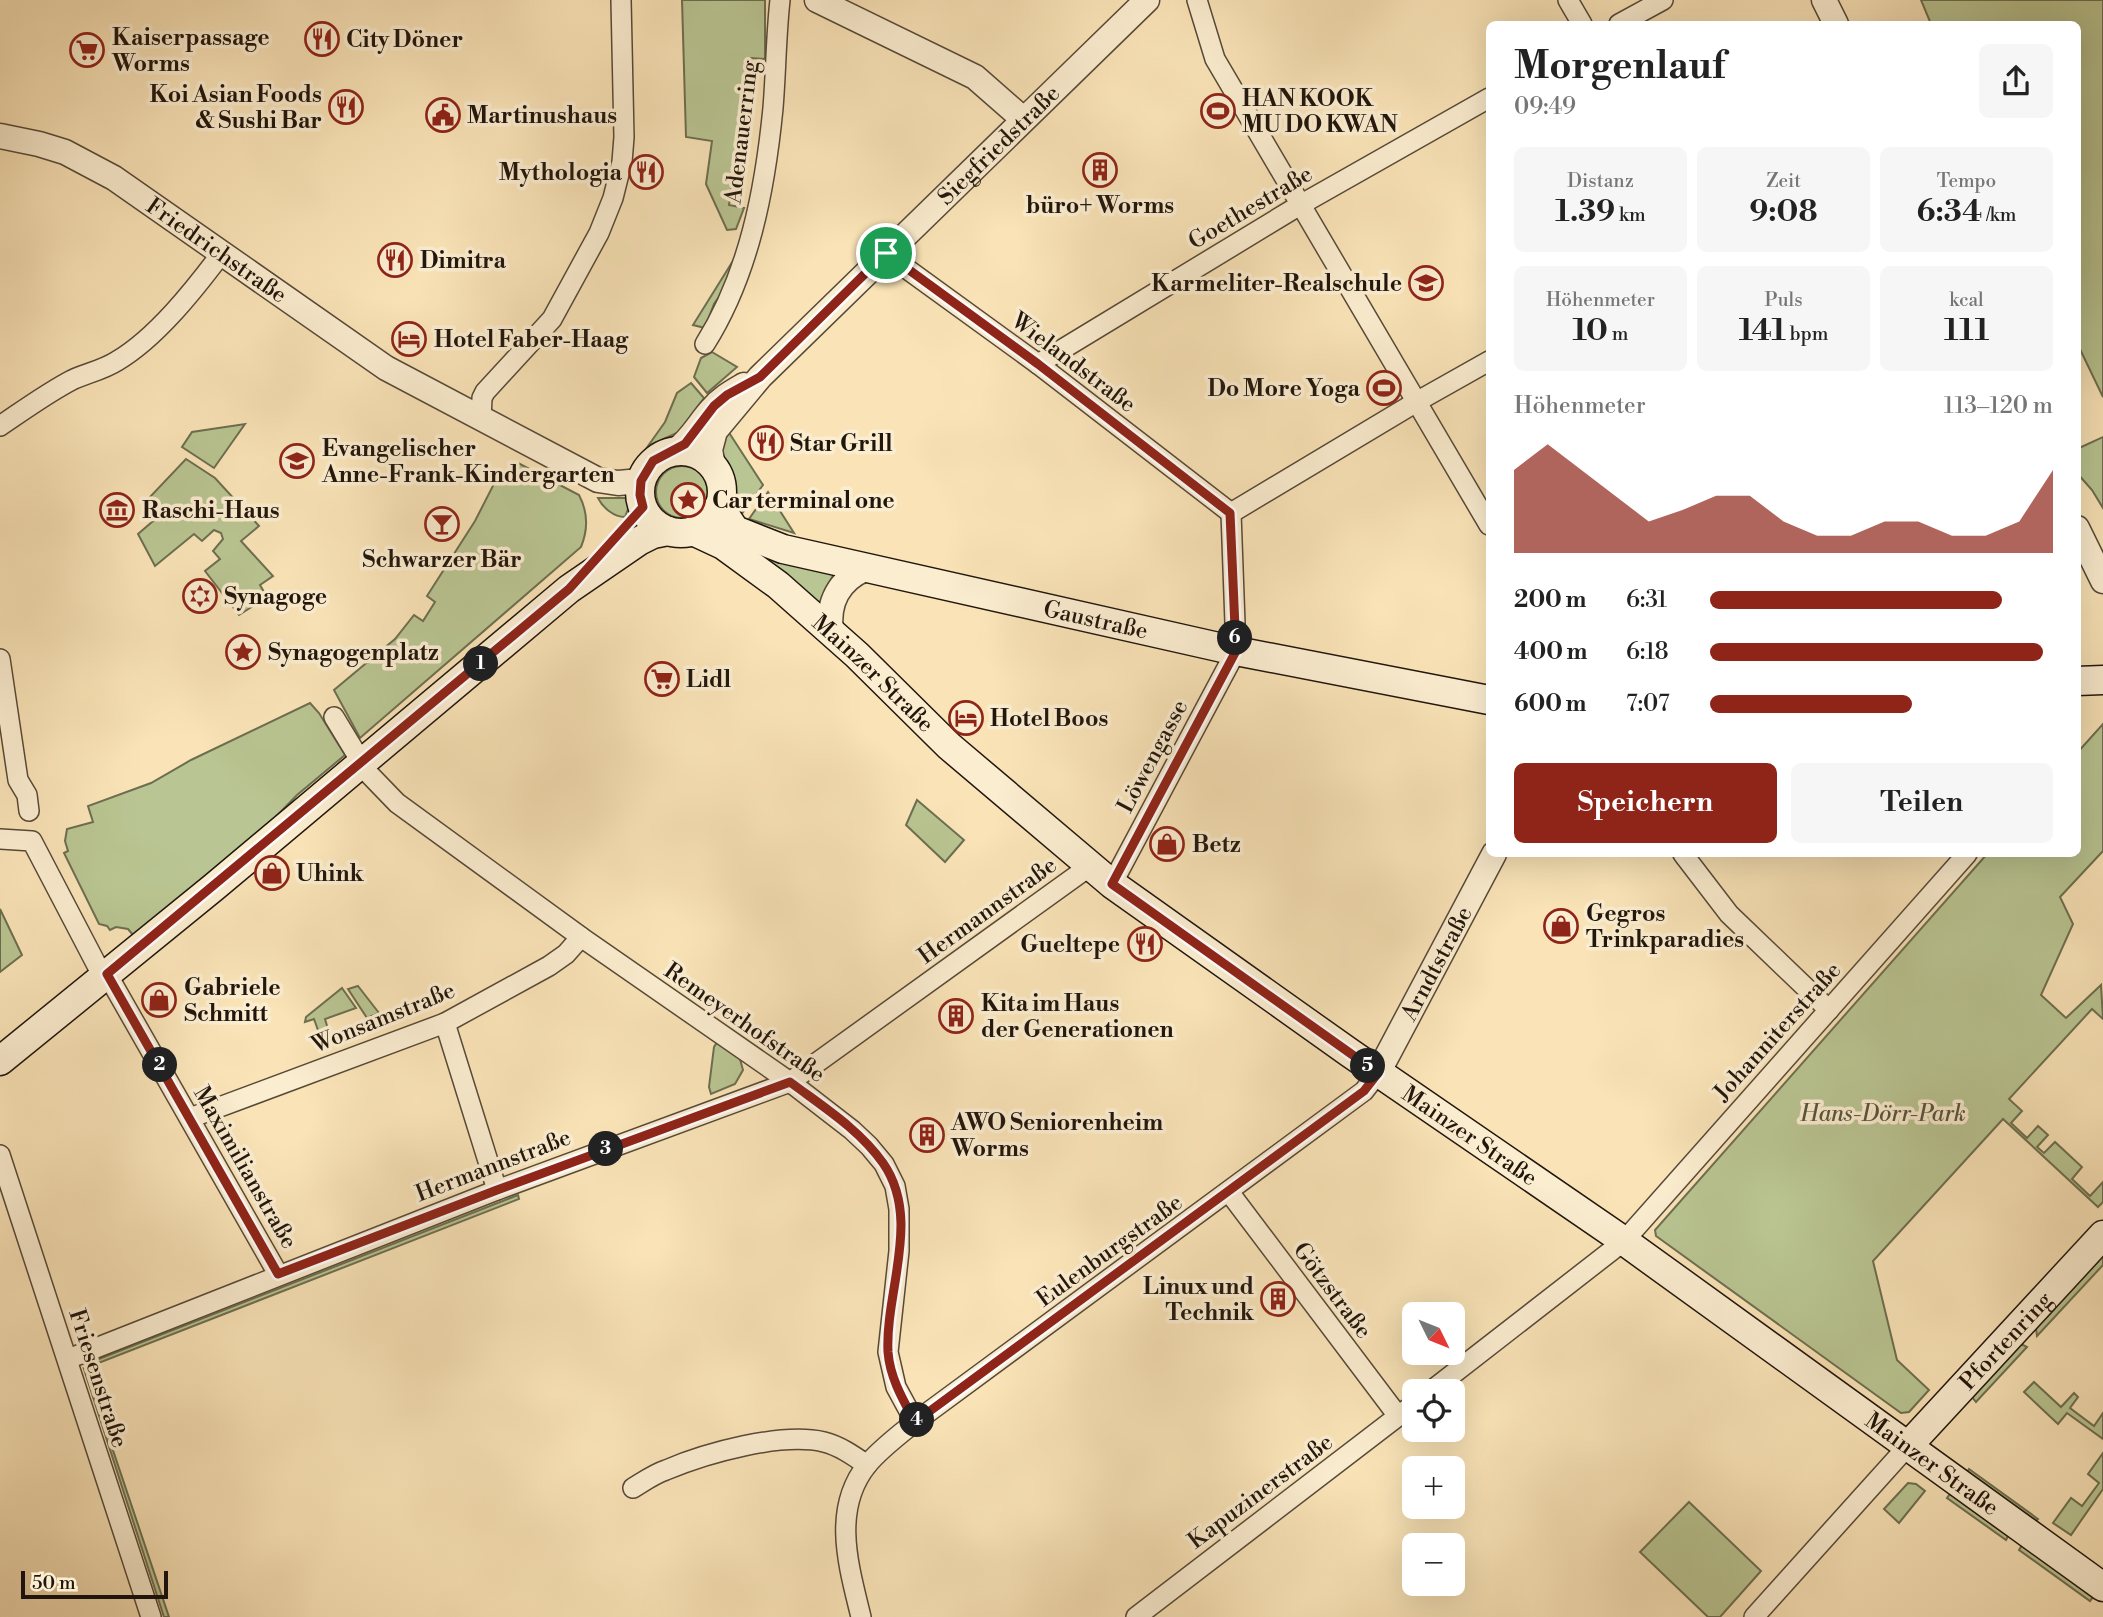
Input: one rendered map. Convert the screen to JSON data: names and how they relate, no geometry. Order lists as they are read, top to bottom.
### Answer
{
  "streets": {
    "main road": ["Gaustraße", "Mainzer Straße", "Pfortenring"],
    "street": [
      "Adenauerring",
      "Siegfriedstraße",
      "Goethestraße",
      "Friedrichstraße",
      "Wielandstraße",
      "Löwengasse",
      "Hermannstraße",
      "Arndtstraße",
      "Wonsamstraße",
      "Remeyerhofstraße",
      "Johanniterstraße",
      "Maximilianstraße",
      "Eulenburgstraße",
      "Götzstraße",
      "Friesenstraße",
      "Kapuzinerstraße"
    ]
  },
  "crossings": [
    ["Siegfriedstraße", "Friedrichstraße"],
    ["Siegfriedstraße", "Wielandstraße"],
    ["Siegfriedstraße", "Gaustraße"],
    ["Siegfriedstraße", "Mainzer Straße"],
    ["Goethestraße", "Wielandstraße"],
    ["Friedrichstraße", "Gaustraße"],
    ["Friedrichstraße", "Mainzer Straße"],
    ["Gaustraße", "Mainzer Straße"],
    ["Gaustraße", "Löwengasse"],
    ["Mainzer Straße", "Löwengasse"],
    ["Mainzer Straße", "Hermannstraße"],
    ["Mainzer Straße", "Arndtstraße"],
    ["Mainzer Straße", "Johanniterstraße"],
    ["Mainzer Straße", "Eulenburgstraße"],
    ["Mainzer Straße", "Pfortenring"],
    ["Hermannstraße", "Remeyerhofstraße"],
    ["Hermannstraße", "Maximilianstraße"],
    ["Hermannstraße", "Friesenstraße"],
    ["Arndtstraße", "Eulenburgstraße"],
    ["Wonsamstraße", "Remeyerhofstraße"],
    ["Wonsamstraße", "Maximilianstraße"],
    ["Remeyerhofstraße", "Eulenburgstraße"],
    ["Eulenburgstraße", "Götzstraße"]
  ],
  "parks": ["Hans-Dörr-Park"],
  "places": {
    "restaurant": [
      "City Döner",
      "Koi Asian Foods & Sushi Bar",
      "Mythologia",
      "Dimitra",
      "Star Grill",
      "Gueltepe"
    ],
    "supermarket": ["Kaiserpassage Worms", "Lidl"],
    "sports": ["HAN KOOK MU DO KWAN", "Do More Yoga"],
    "public building": ["Martinushaus"],
    "building": [
      "büro+ Worms",
      "Kita im Haus der Generationen",
      "AWO Seniorenheim Worms",
      "Linux und Technik"
    ],
    "school or university": ["Karmeliter-Realschule", "Evangelischer Anne-Frank-Kindergarten"],
    "hotel": ["Hotel Faber-Haag", "Hotel Boos"],
    "place": ["Car terminal one", "Synagogenplatz"],
    "museum": ["Raschi-Haus"],
    "bar": ["Schwarzer Bär"],
    "synagogue": ["Synagoge"],
    "shop": [
      "Betz",
      "Uhink",
      "Gegros Trinkparadies",
      "Gabriele Schmitt"
    ]
  },
  "scale_bar": "50 m",
  "north": "bottom right",
  "page": {
    "heading": ["Morgenlauf", "09:49"],
    "stats": [
      ["Distanz", "1.39 km"],
      ["Zeit", "9:08"],
      ["Tempo", "6:34 /km"],
      ["Höhenmeter", "10 m"],
      ["Puls", "141 bpm"],
      ["kcal", "111"]
    ],
    "chart": ["Höhenmeter", "113–120 m"],
    "list": [
      {
        "name": "200 m",
        "note": "6:31"
      },
      {
        "name": "400 m",
        "note": "6:18"
      },
      {
        "name": "600 m",
        "note": "7:07"
      }
    ],
    "pins": [
      "6",
      "1",
      "2",
      "5",
      "3",
      "4"
    ],
    "buttons": ["Speichern", "Teilen"],
    "map_buttons": ["+", "−"],
    "scale": "50 m"
  }
}
